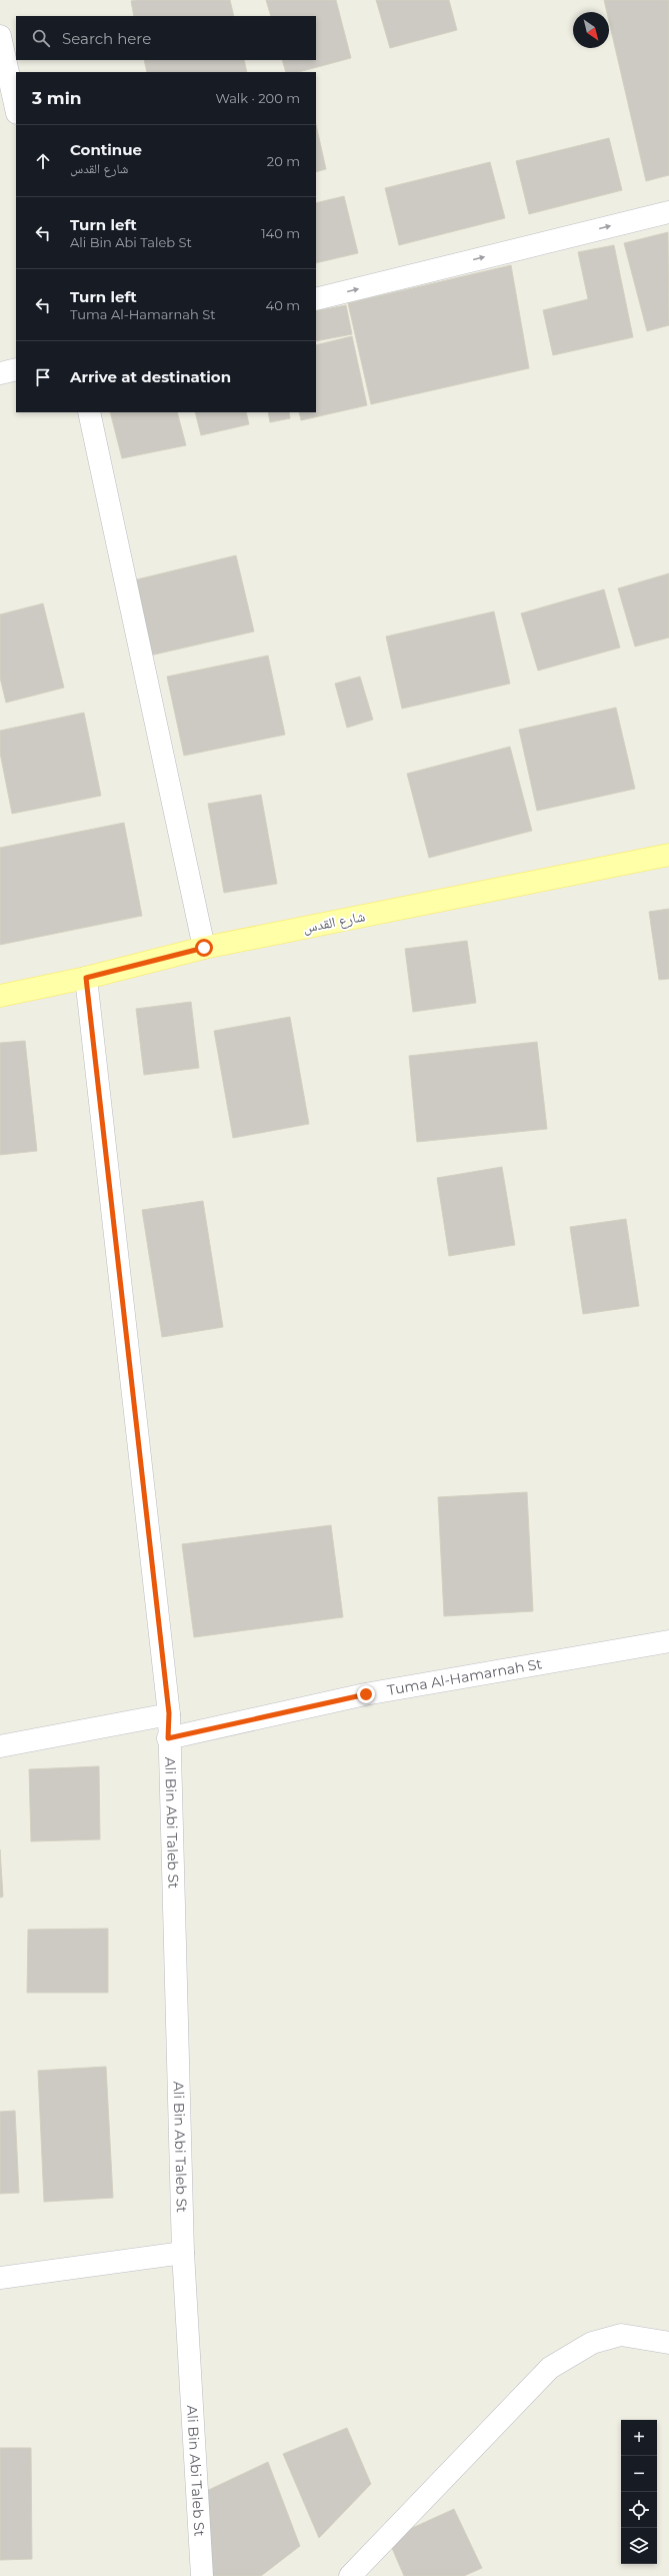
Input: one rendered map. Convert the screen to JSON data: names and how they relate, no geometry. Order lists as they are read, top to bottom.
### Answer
{
  "streets": {
    "main road": ["شارع القدس"],
    "street": ["Tuma Al-Hamarnah St", "Ali Bin Abi Taleb St"]
  },
  "crossings": [
    ["شارع القدس", "Ali Bin Abi Taleb St"],
    ["Tuma Al-Hamarnah St", "Ali Bin Abi Taleb St"]
  ],
  "north": "bottom right",
  "page": {
    "search": "Search here",
    "heading": ["3 min", "Walk · 200 m"],
    "list": [
      ["Continue", "شارع القدس", "20 m"],
      ["Turn left", "Ali Bin Abi Taleb St", "140 m"],
      ["Turn left", "Tuma Al-Hamarnah St", "40 m"],
      "Arrive at destination"
    ],
    "map_buttons": ["+", "−"]
  }
}
